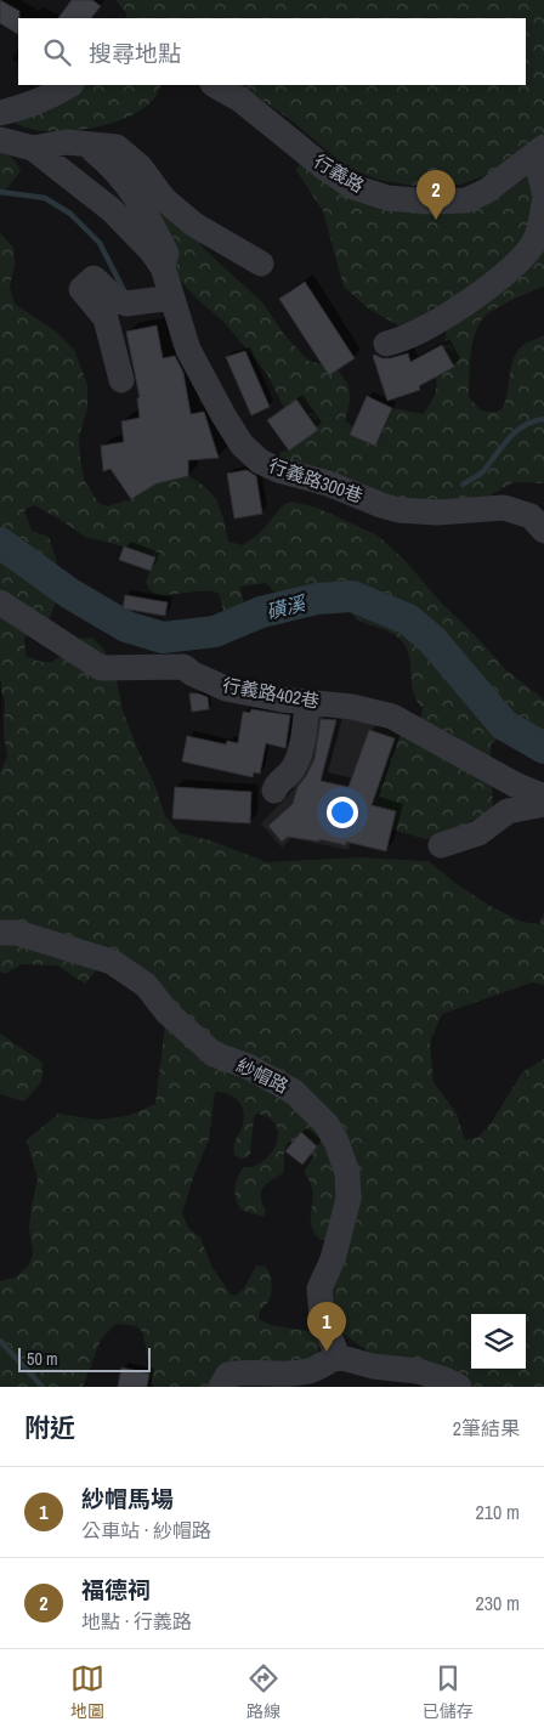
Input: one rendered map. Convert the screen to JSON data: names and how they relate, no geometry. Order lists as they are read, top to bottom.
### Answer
{
  "streets": {
    "street": [
      "行義路",
      "行義路300巷",
      "行義路402巷",
      "紗帽路"
    ]
  },
  "water": ["磺溪"],
  "scale_bar": "50 m",
  "page": {
    "search": "搜尋地點",
    "pins": ["2", "1"],
    "scale": "50 m",
    "heading": ["附近", "2筆結果"],
    "list": [
      {
        "mark": "1",
        "name": "紗帽馬場",
        "note": "公車站 · 紗帽路",
        "value": "210 m"
      },
      {
        "mark": "2",
        "name": "福德祠",
        "note": "地點 · 行義路",
        "value": "230 m"
      }
    ],
    "nav": ["地圖", "路線", "已儲存"]
  }
}
